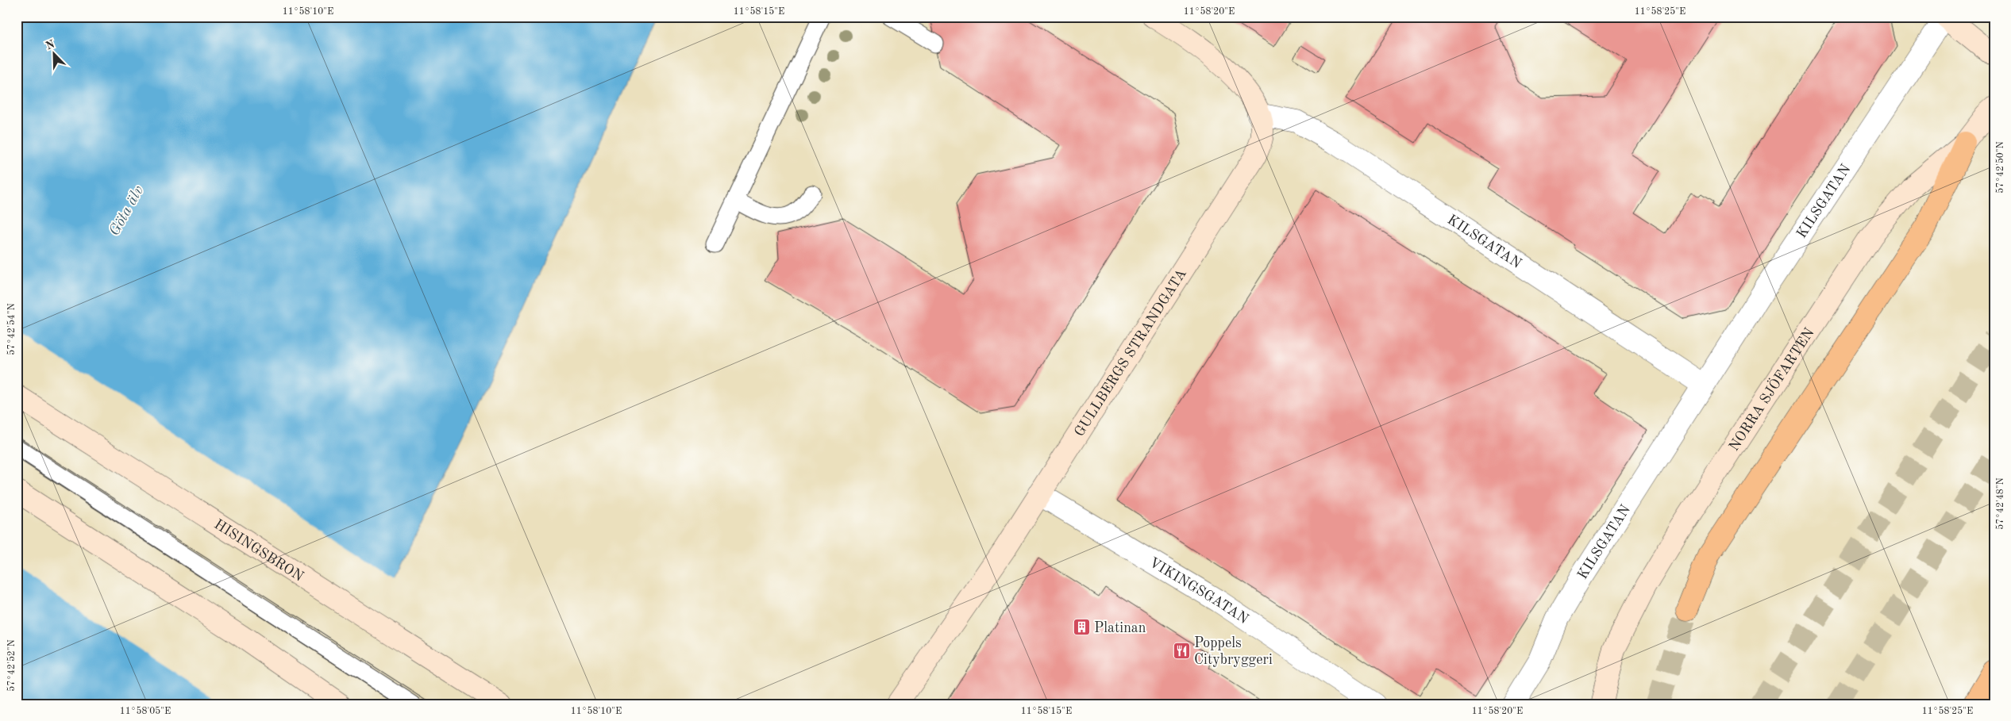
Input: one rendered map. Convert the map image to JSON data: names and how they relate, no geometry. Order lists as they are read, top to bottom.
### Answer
{
  "streets": {
    "main road": ["GULLBERGS STRANDGATA", "NORRA SJÖFARTEN", "HISINGSBRON"],
    "street": ["KILSGATAN", "VIKINGSGATAN"]
  },
  "crossings": [
    ["KILSGATAN", "GULLBERGS STRANDGATA"],
    ["GULLBERGS STRANDGATA", "VIKINGSGATAN"]
  ],
  "water": ["Göta älv"],
  "places": {
    "building": ["Platinan"],
    "restaurant": ["Poppels Citybryggeri"]
  },
  "north": "top left",
  "coordinates": [
    "11°58'10\"E",
    "11°58'15\"E",
    "11°58'20\"E",
    "11°58'25\"E",
    "57°42'50\"N",
    "57°42'54\"N",
    "57°42'48\"N",
    "57°42'52\"N",
    "11°58'05\"E"
  ]
}
